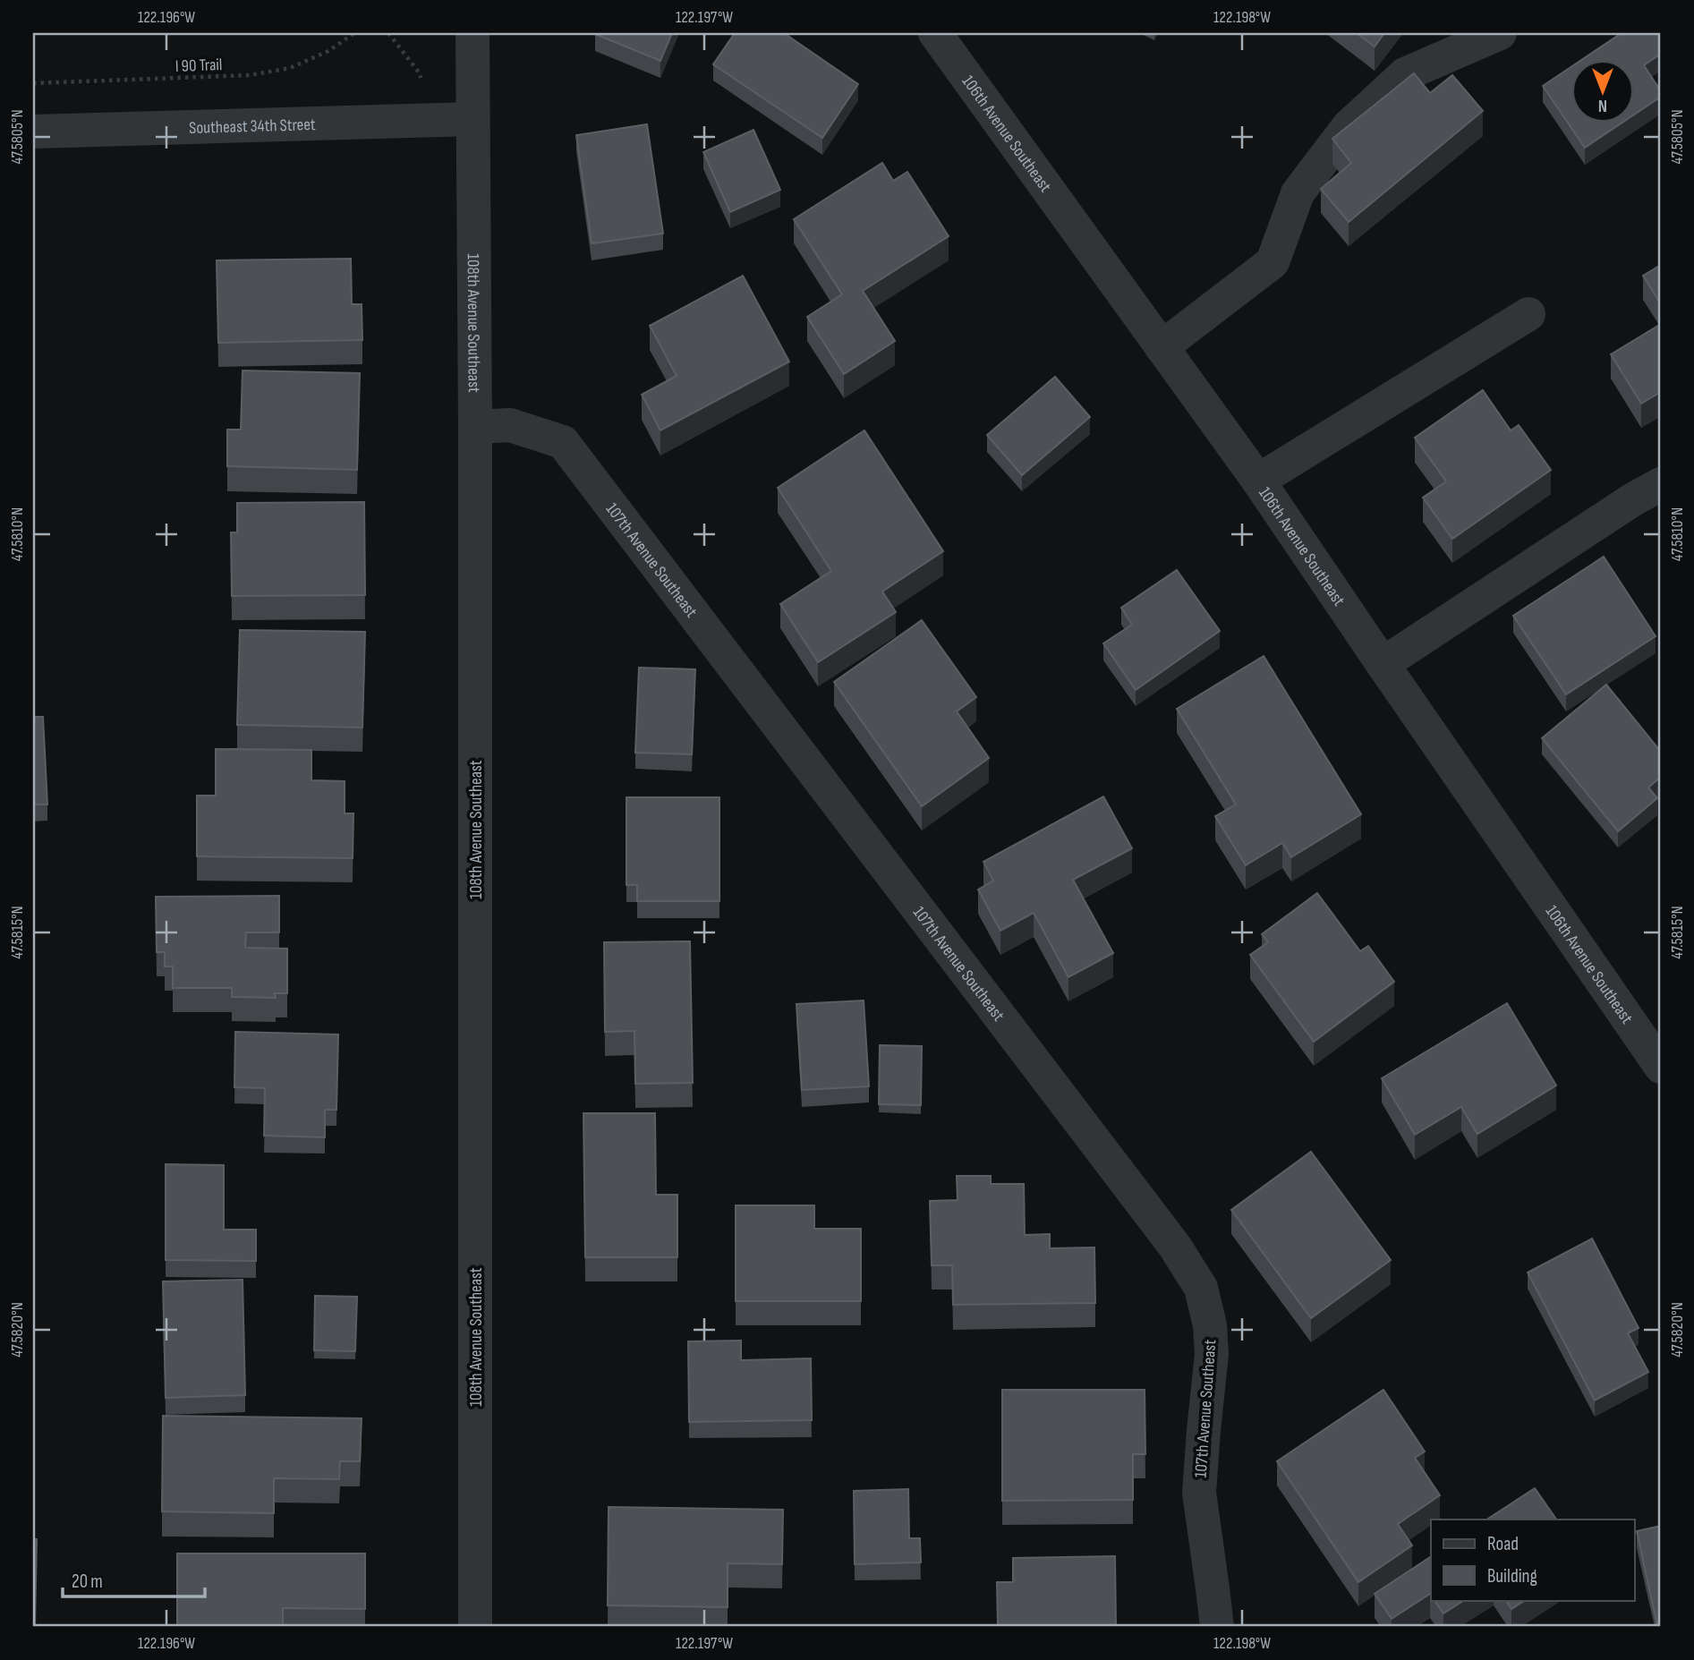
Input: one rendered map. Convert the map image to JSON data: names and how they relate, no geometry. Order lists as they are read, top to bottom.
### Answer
{
  "streets": {
    "street": [
      "Southeast 34th Street",
      "106th Avenue Southeast",
      "108th Avenue Southeast",
      "107th Avenue Southeast"
    ],
    "path": ["I 90 Trail"]
  },
  "crossings": [
    ["Southeast 34th Street", "108th Avenue Southeast"],
    ["108th Avenue Southeast", "107th Avenue Southeast"]
  ],
  "legend": ["Road", "Building"],
  "scale_bar": "20 m",
  "north": "bottom",
  "coordinates": [
    "122.196°W",
    "122.197°W",
    "122.198°W",
    "47.5805°N",
    "47.5810°N",
    "47.5815°N",
    "47.5820°N"
  ]
}
